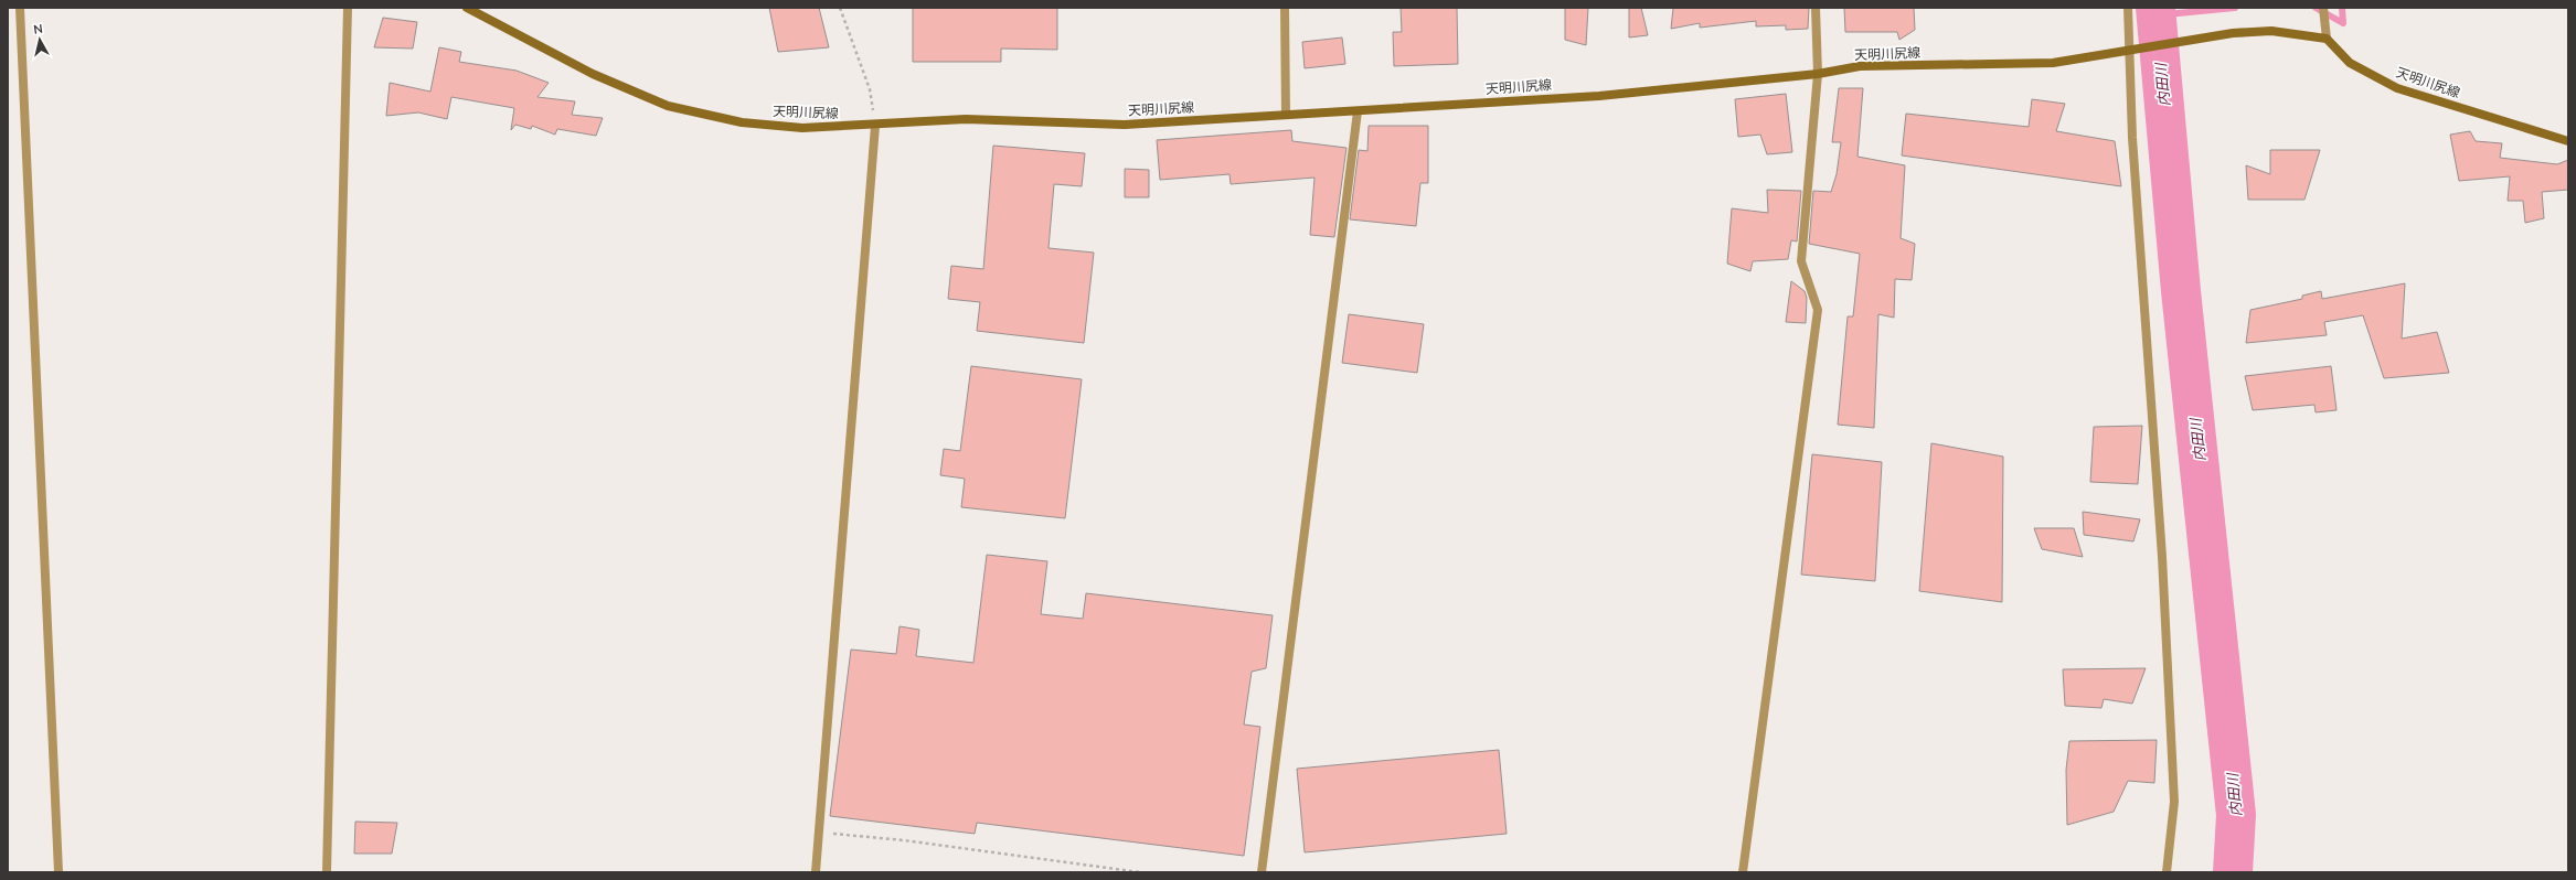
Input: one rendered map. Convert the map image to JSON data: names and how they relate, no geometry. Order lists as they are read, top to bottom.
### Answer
{
  "streets": {
    "main road": ["天明川尻線"]
  },
  "water": ["内田川"],
  "north": "top"
}
